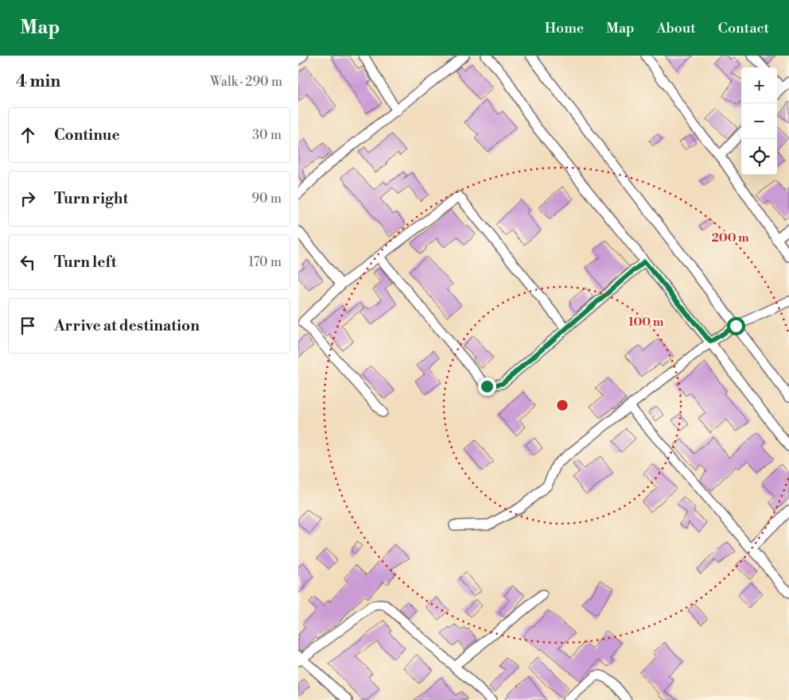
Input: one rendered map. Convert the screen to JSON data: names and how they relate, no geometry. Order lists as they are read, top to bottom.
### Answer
{
  "page": {
    "header": "Map",
    "nav": [
      "Home",
      "Map",
      "About",
      "Contact"
    ],
    "heading": ["4 min", "Walk · 290 m"],
    "map_buttons": ["+", "−"],
    "list": [
      ["Continue", "30 m"],
      ["Turn right", "90 m"],
      ["Turn left", "170 m"],
      "Arrive at destination"
    ]
  },
  "rings": ["200 m", "100 m"]
}
